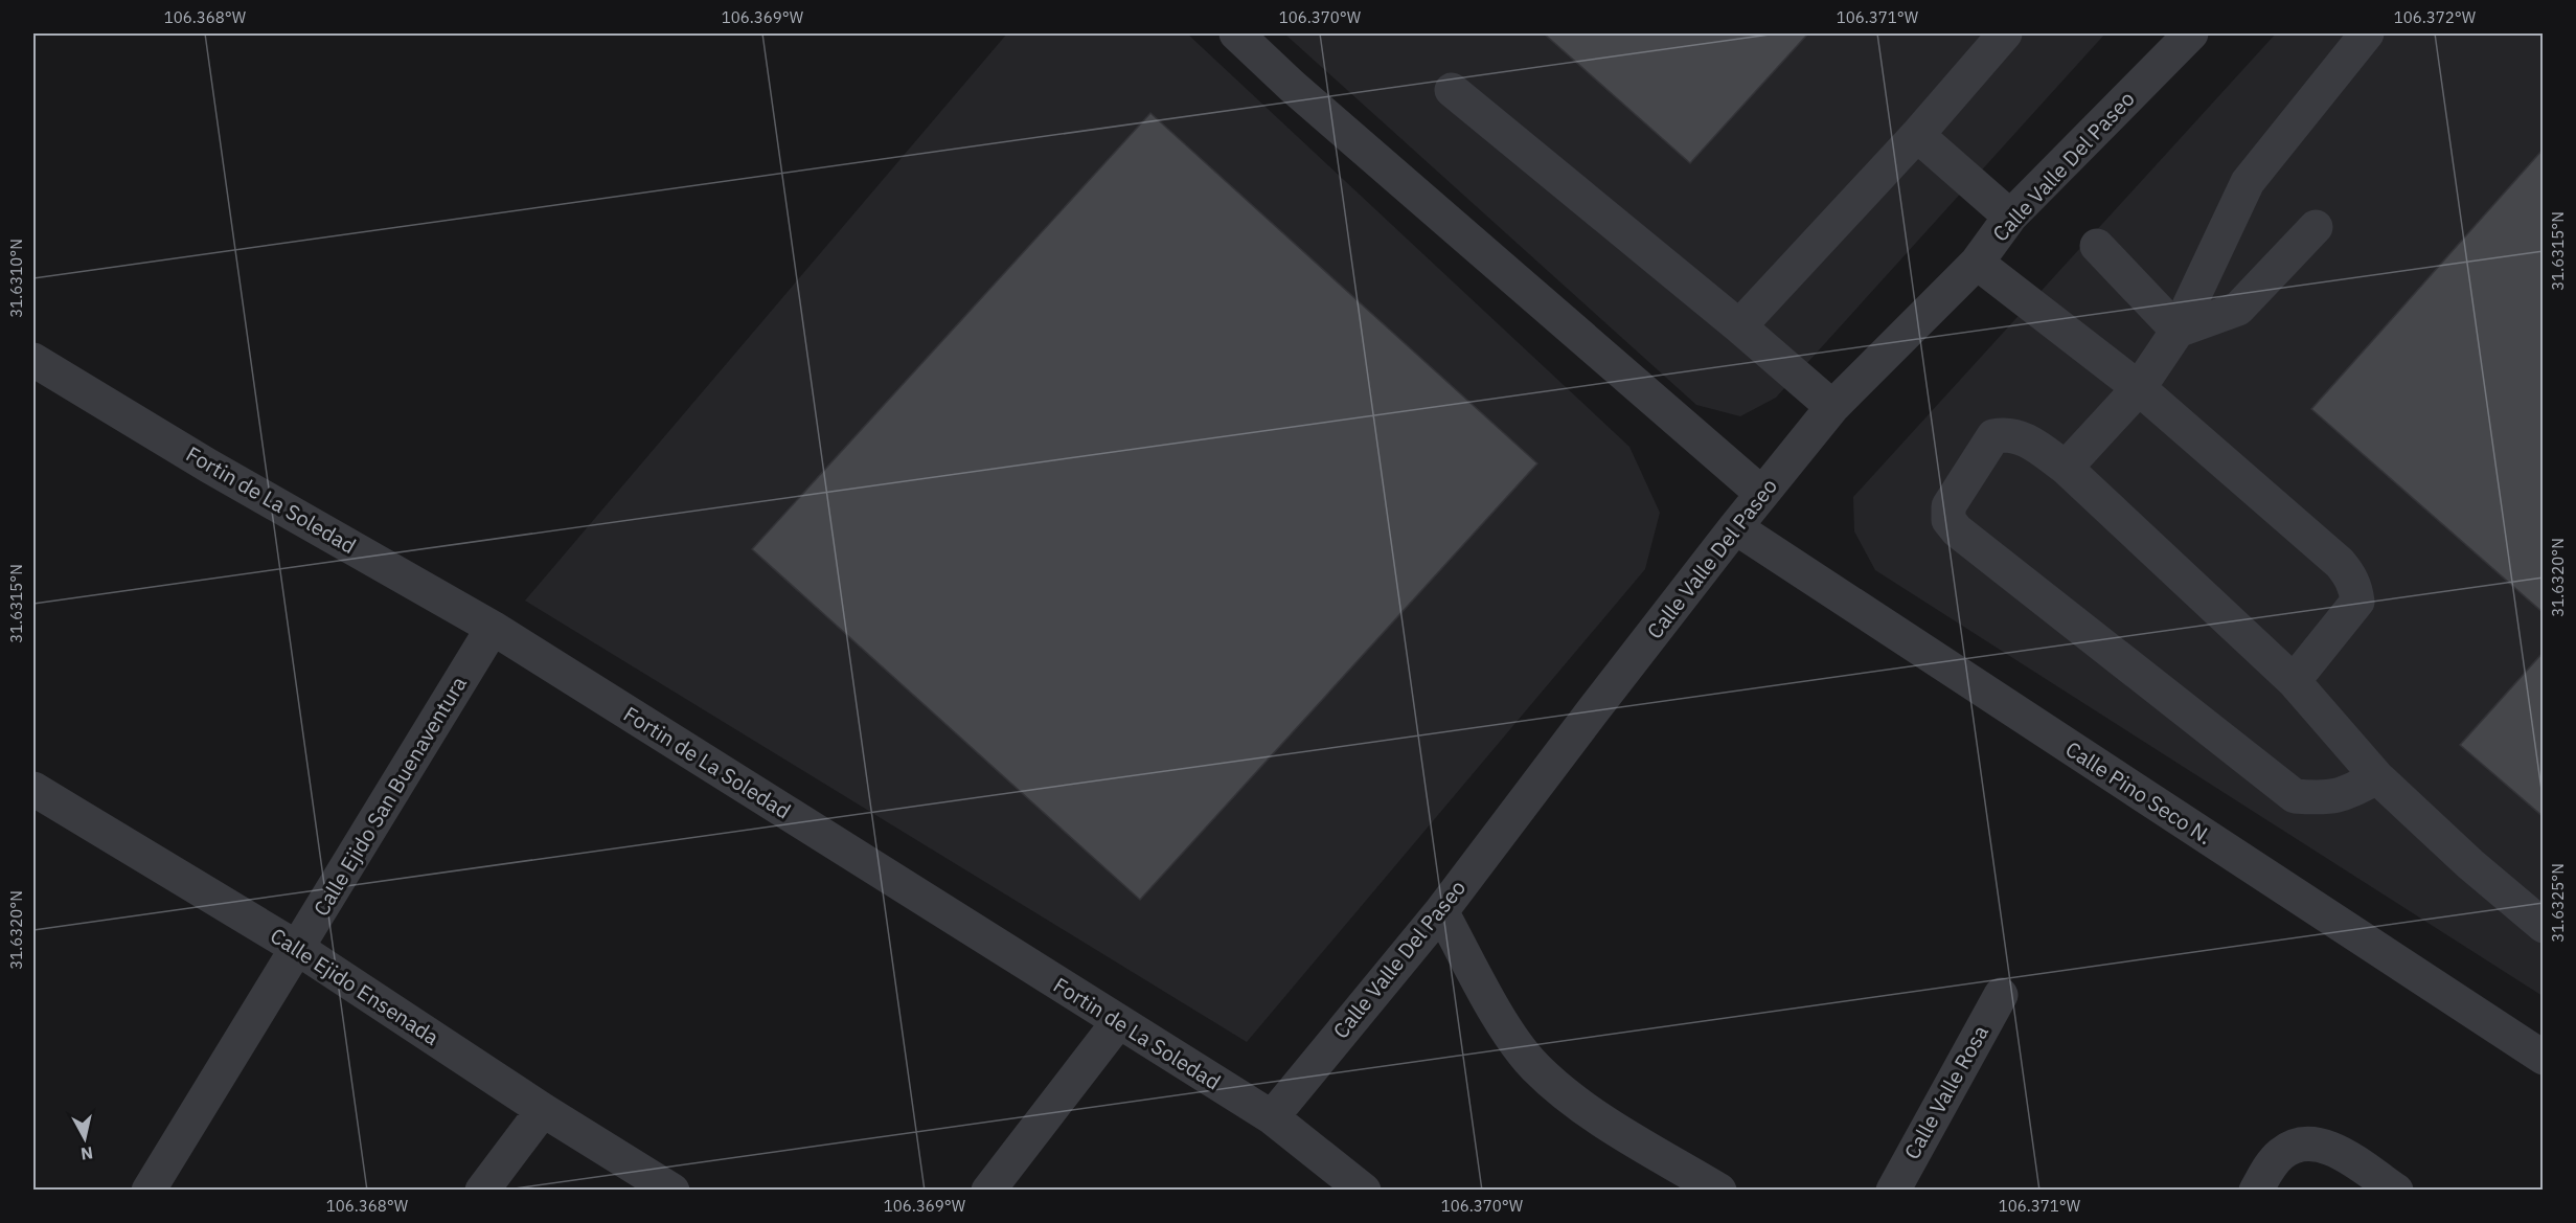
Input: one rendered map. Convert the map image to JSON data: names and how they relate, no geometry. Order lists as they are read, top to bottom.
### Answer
{
  "streets": {
    "street": [
      "Calle Valle Del Paseo",
      "Fortin de La Soledad",
      "Calle Pino Seco N.",
      "Calle Ejido San Buenaventura",
      "Calle Ejido Ensenada",
      "Calle Valle Rosa"
    ]
  },
  "crossings": [
    ["Calle Valle Del Paseo", "Fortin de La Soledad"],
    ["Calle Valle Del Paseo", "Calle Pino Seco N."],
    ["Fortin de La Soledad", "Calle Ejido San Buenaventura"],
    ["Calle Ejido San Buenaventura", "Calle Ejido Ensenada"]
  ],
  "north": "bottom",
  "coordinates": [
    "106.368°W",
    "106.369°W",
    "106.370°W",
    "106.371°W",
    "106.372°W",
    "31.6315°N",
    "31.6310°N",
    "31.6320°N",
    "31.6325°N"
  ]
}
